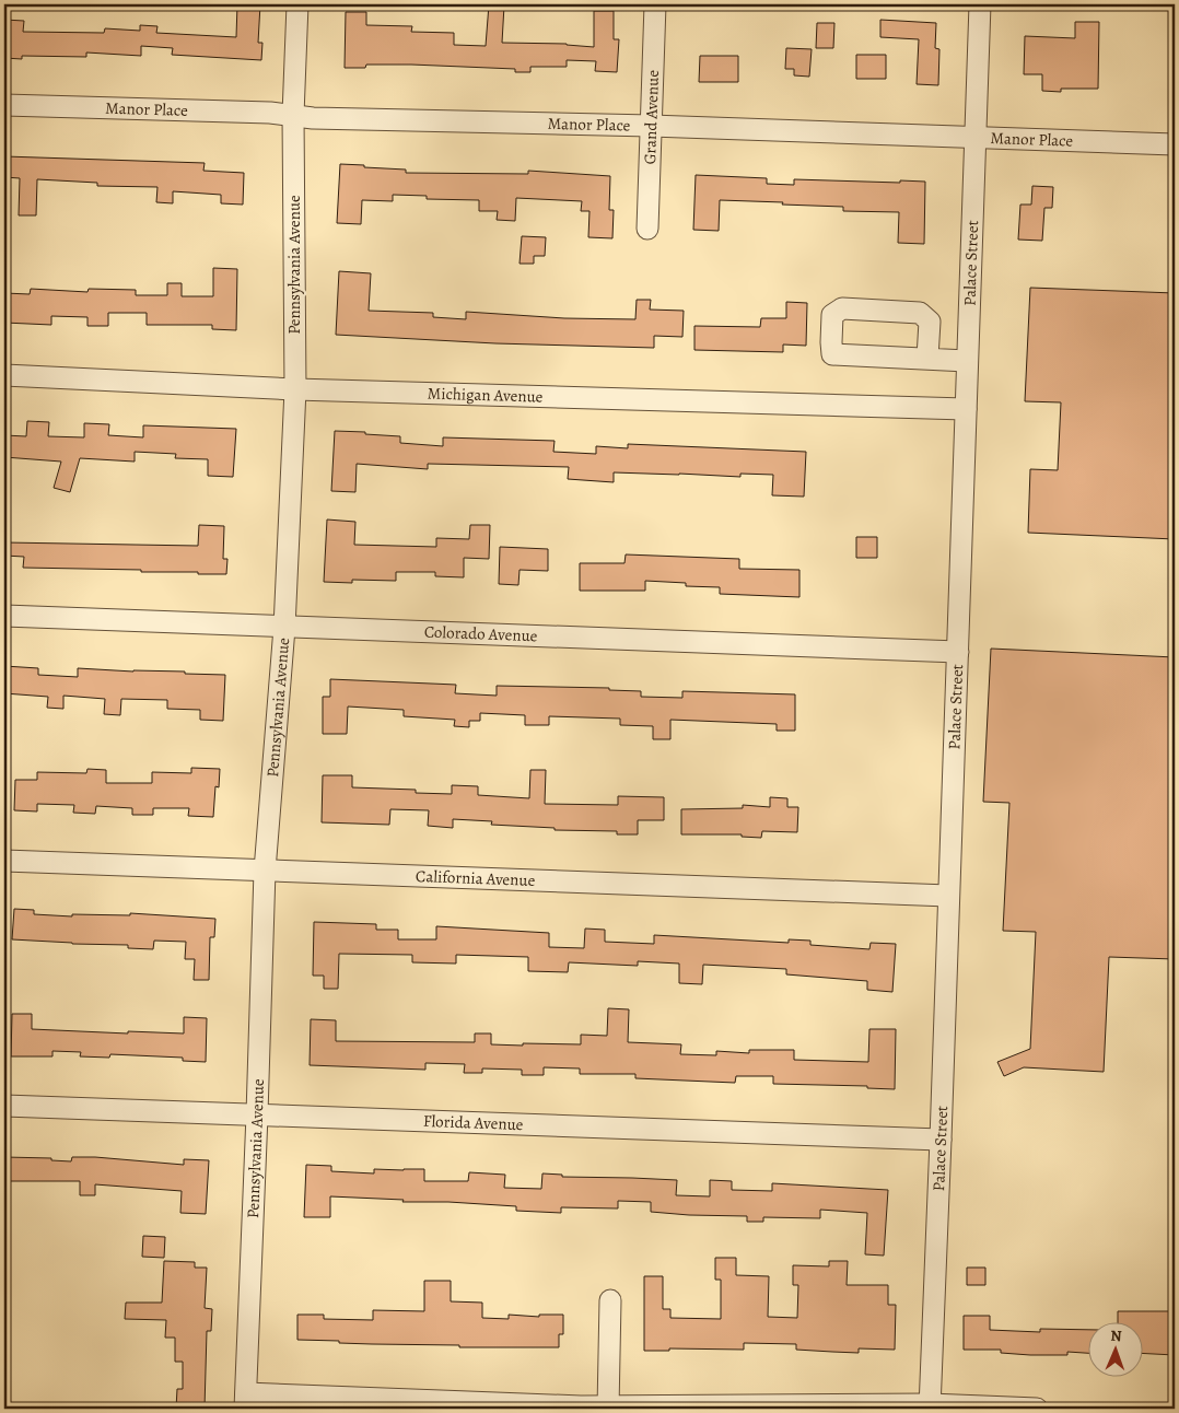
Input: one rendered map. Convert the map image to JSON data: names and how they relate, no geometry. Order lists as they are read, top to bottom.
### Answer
{
  "streets": {
    "street": [
      "Manor Place",
      "Grand Avenue",
      "Palace Street",
      "Pennsylvania Avenue",
      "Michigan Avenue",
      "Colorado Avenue",
      "California Avenue",
      "Florida Avenue"
    ]
  },
  "crossings": [
    ["Manor Place", "Grand Avenue"],
    ["Manor Place", "Palace Street"],
    ["Manor Place", "Pennsylvania Avenue"],
    ["Palace Street", "Michigan Avenue"],
    ["Palace Street", "Colorado Avenue"],
    ["Palace Street", "California Avenue"],
    ["Palace Street", "Florida Avenue"],
    ["Pennsylvania Avenue", "Michigan Avenue"],
    ["Pennsylvania Avenue", "Colorado Avenue"],
    ["Pennsylvania Avenue", "California Avenue"],
    ["Pennsylvania Avenue", "Florida Avenue"]
  ],
  "north": "top"
}
